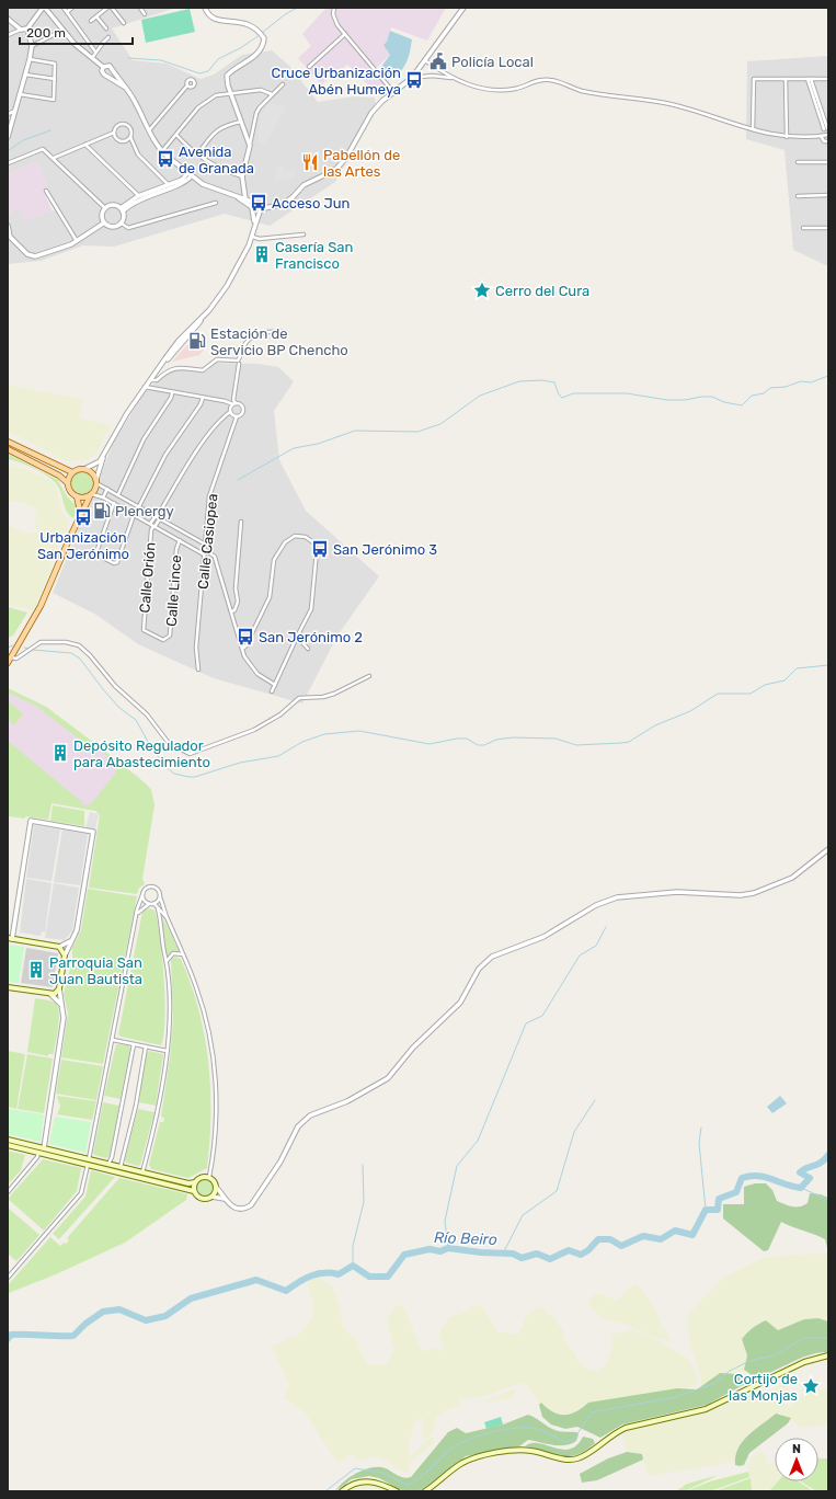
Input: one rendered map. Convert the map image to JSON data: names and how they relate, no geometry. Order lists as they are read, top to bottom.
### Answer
{
  "streets": {
    "street": ["Calle Casiopea", "Calle Orión", "Calle Lince"]
  },
  "crossings": [
    ["Calle Orión", "Calle Lince"]
  ],
  "water": ["Río Beiro"],
  "places": {
    "public building": ["Policía Local"],
    "bus stop": [
      "Cruce Urbanización Abén Humeya",
      "Avenida de Granada",
      "Acceso Jun",
      "Urbanización San Jerónimo",
      "San Jerónimo 3",
      "San Jerónimo 2"
    ],
    "restaurant": ["Pabellón de las Artes"],
    "building": ["Casería San Francisco", "Depósito Regulador para Abastecimiento", "Parroquia San Juan Bautista"],
    "place": ["Cerro del Cura", "Cortijo de las Monjas"],
    "fuel station": ["Estación de Servicio BP Chencho", "Plenergy"]
  },
  "scale_bar": "200 m",
  "north": "top"
}
